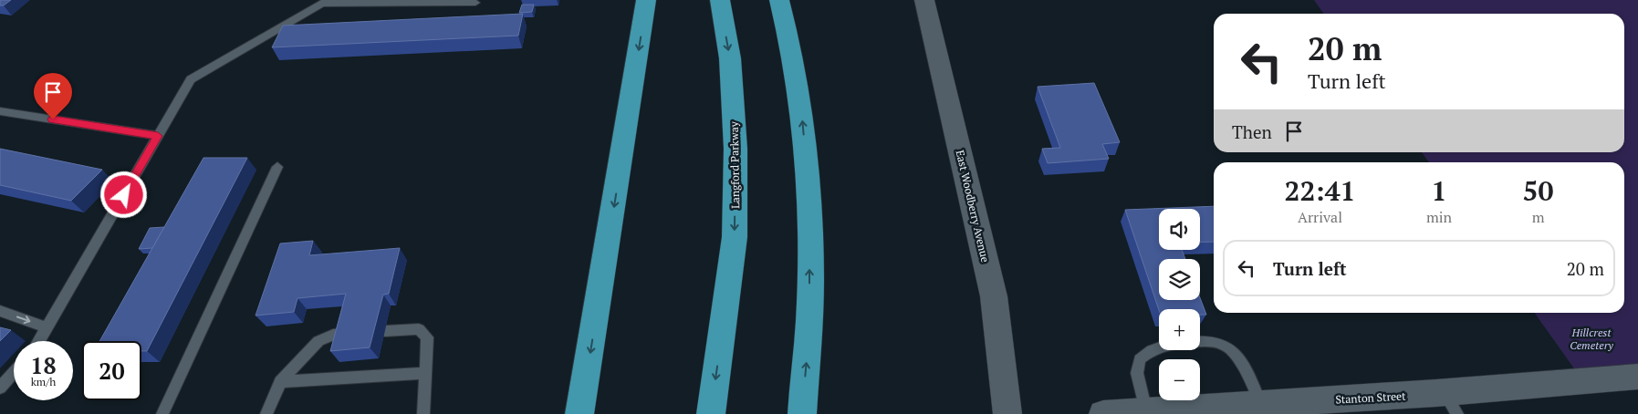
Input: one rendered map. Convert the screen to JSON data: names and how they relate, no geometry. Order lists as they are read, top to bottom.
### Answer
{
  "streets": {
    "highway": ["Langford Parkway"],
    "street": ["East Woodberry Avenue", "Stanton Street"]
  },
  "parks": ["Hillcrest Cemetery"],
  "page": {
    "turn": ["20 m", "Turn left"],
    "then": "Then",
    "eta": [
      "22:41",
      "Arrival",
      "1",
      "min",
      "50",
      "m"
    ],
    "map_buttons": ["+", "−"],
    "list": [
      {
        "name": "Turn left",
        "value": "20 m"
      }
    ],
    "speed": "18 km/h",
    "limit": "20"
  }
}
